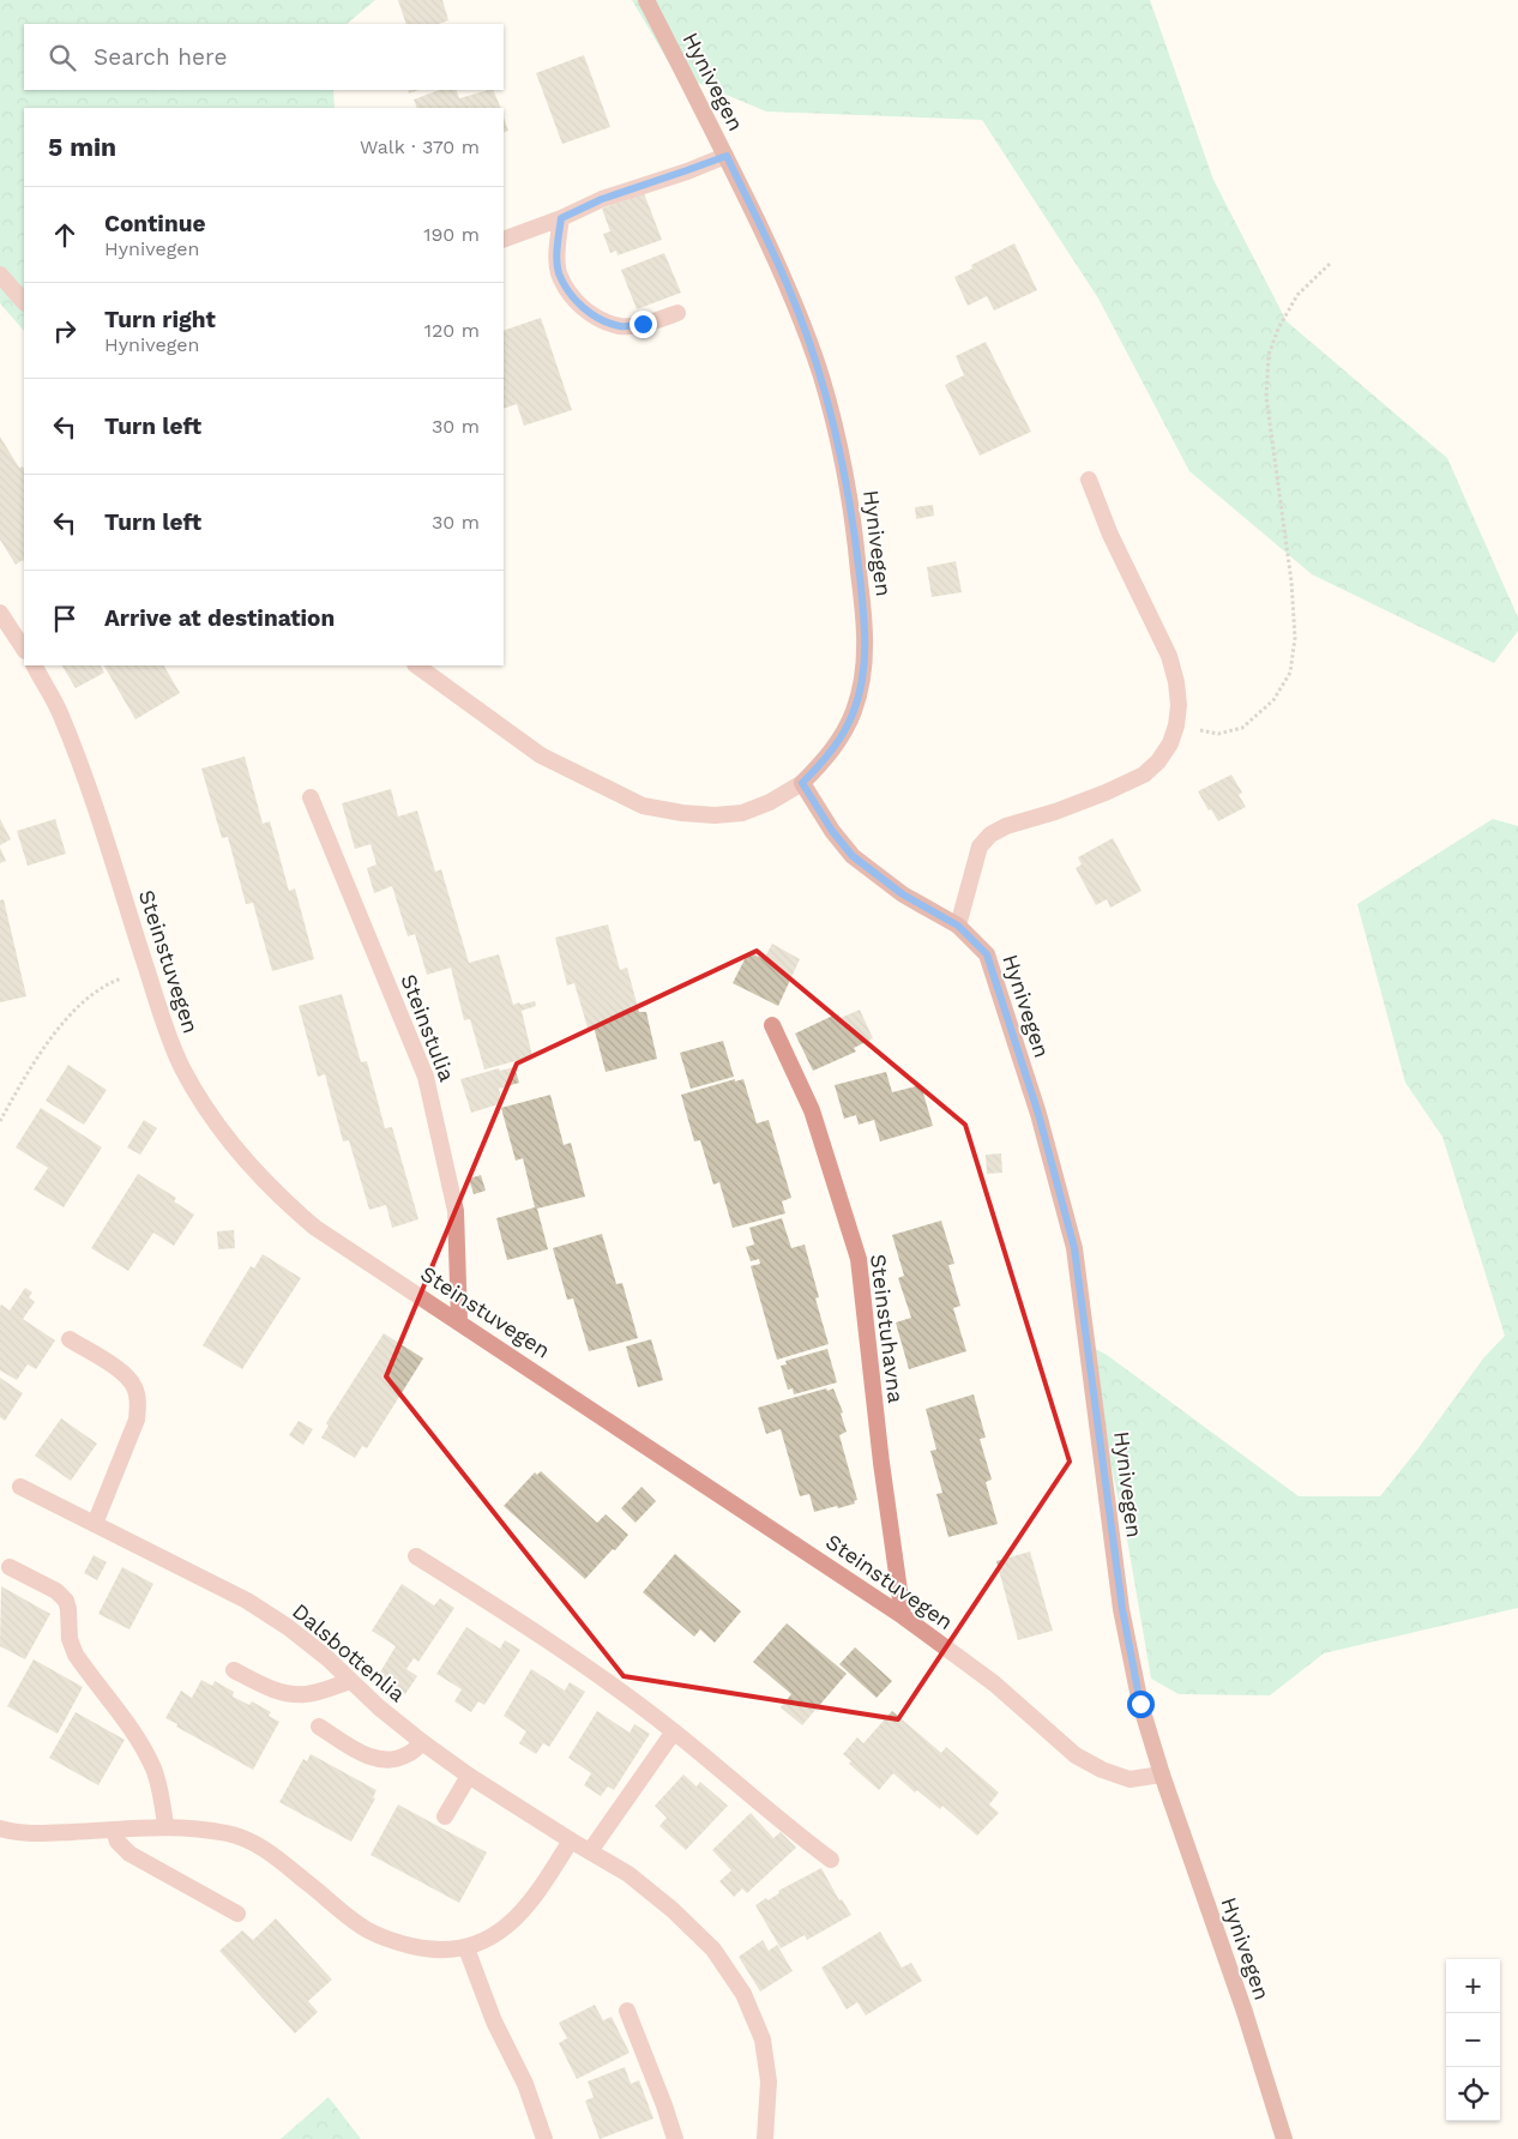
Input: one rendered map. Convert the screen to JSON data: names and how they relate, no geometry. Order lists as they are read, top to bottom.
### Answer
{
  "streets": {
    "main road": ["Hynivegen"],
    "street": [
      "Steinstuvegen",
      "Steinstulia",
      "Steinstuhavna",
      "Dalsbottenlia"
    ]
  },
  "crossings": [
    ["Hynivegen", "Steinstuvegen"],
    ["Steinstuvegen", "Steinstulia"],
    ["Steinstuvegen", "Steinstuhavna"]
  ],
  "page": {
    "search": "Search here",
    "heading": ["5 min", "Walk · 370 m"],
    "list": [
      ["Continue", "Hynivegen", "190 m"],
      ["Turn right", "Hynivegen", "120 m"],
      ["Turn left", "30 m"],
      ["Turn left", "30 m"],
      "Arrive at destination"
    ],
    "map_buttons": ["+", "−"]
  }
}
